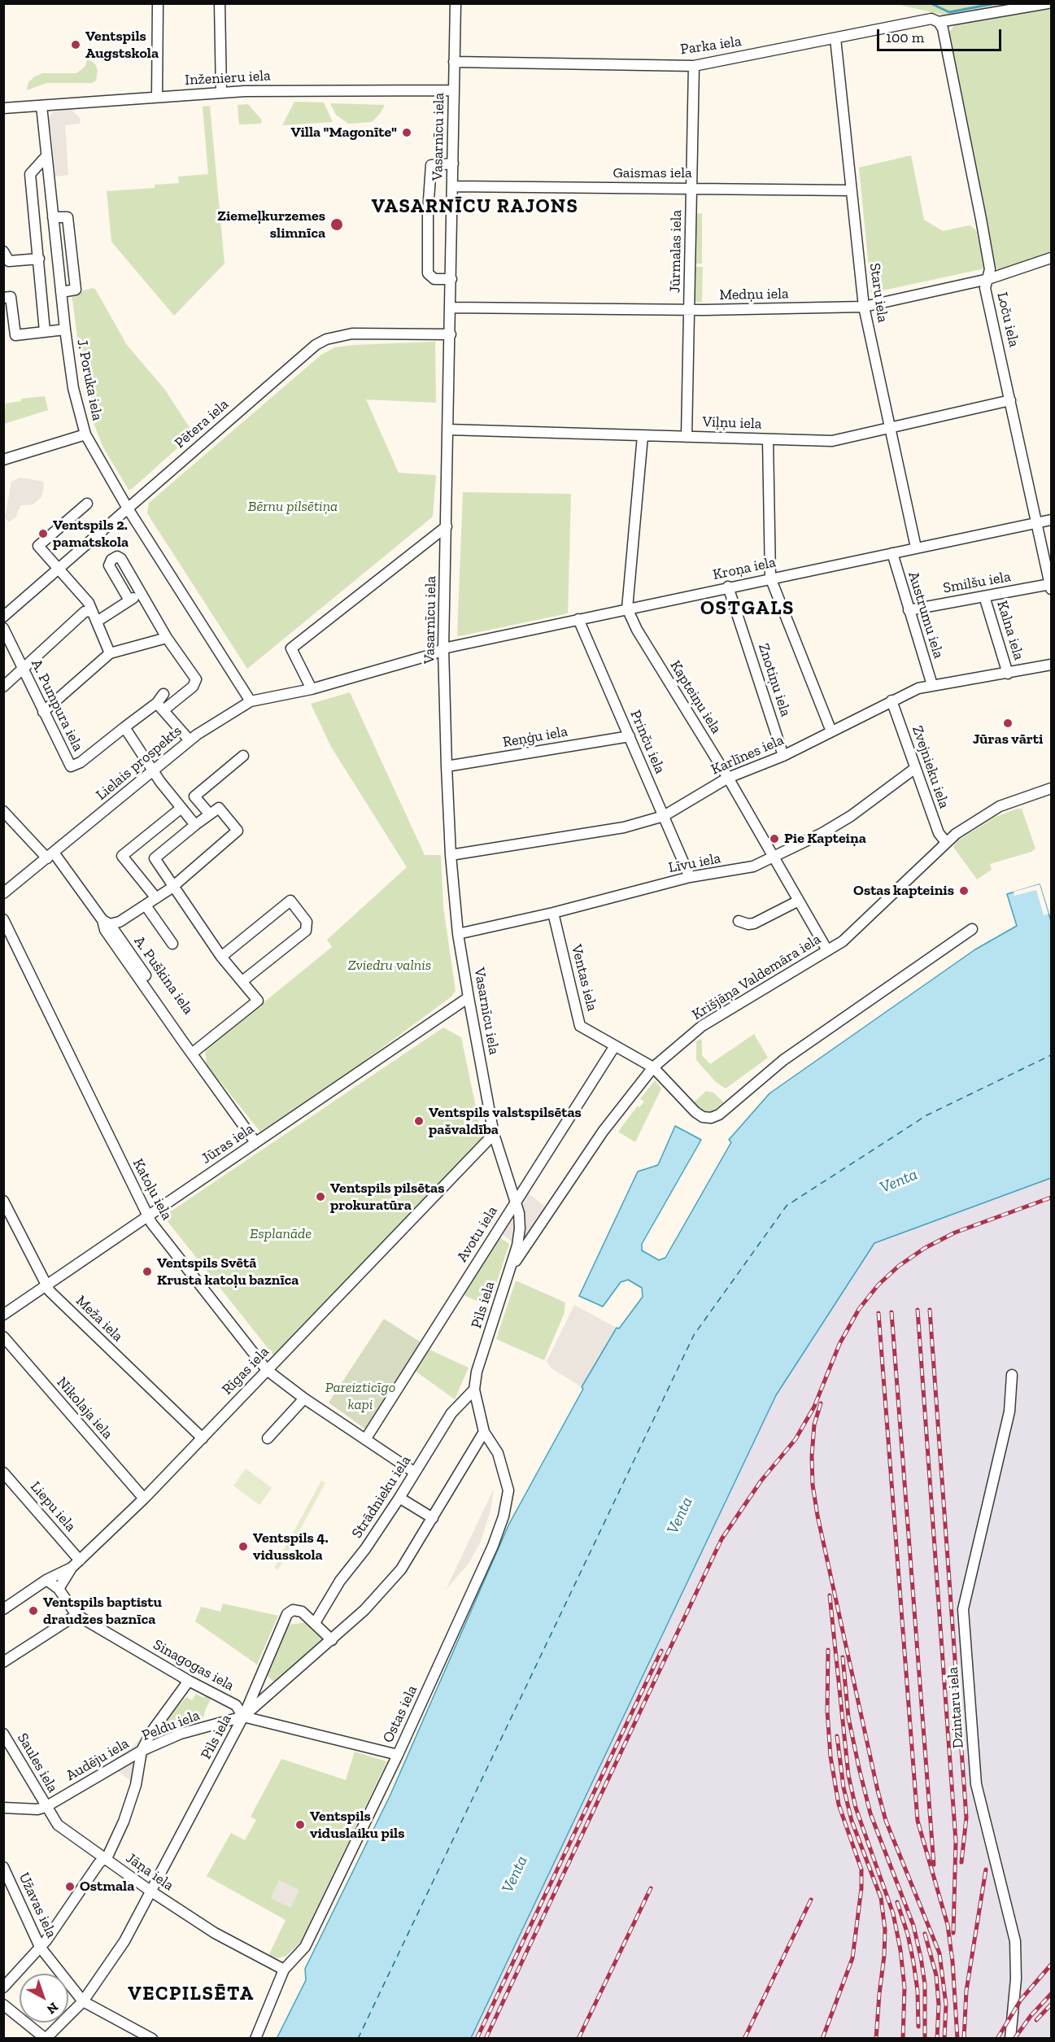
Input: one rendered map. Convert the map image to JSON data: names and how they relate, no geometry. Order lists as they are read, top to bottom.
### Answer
{
  "streets": {
    "street": [
      "Parka iela",
      "Inženieru iela",
      "Vasarnīcu iela",
      "Gaismas iela",
      "Jūrmalas iela",
      "Staru iela",
      "Medņu iela",
      "Loču iela",
      "J. Poruka iela",
      "Viļņu iela",
      "Pētera iela",
      "Kroņa iela",
      "Smilšu iela",
      "Austrumu iela",
      "Kalna iela",
      "Znotiņu iela",
      "Kapteiņu iela",
      "A. Pumpura iela",
      "Reņģu iela",
      "Prinču iela",
      "Karlīnes iela",
      "Lielais prospekts",
      "Zvejnieku iela",
      "Līvu iela",
      "A. Puškina iela",
      "Krišjāņa Valdemāra iela",
      "Ventas iela",
      "Jūras iela",
      "Katoļu iela",
      "Avotu iela",
      "Pils iela",
      "Meža iela",
      "Rīgas iela",
      "Nikolaja iela",
      "Strādnieku iela",
      "Liepu iela",
      "Sinagogas iela",
      "Dzintaru iela",
      "Ostas iela",
      "Peldu iela",
      "Audēju iela",
      "Saules iela",
      "Jāņa iela",
      "Užavas iela"
    ]
  },
  "crossings": [
    ["Parka iela", "Vasarnīcu iela"],
    ["Parka iela", "Jūrmalas iela"],
    ["Parka iela", "Staru iela"],
    ["Parka iela", "Loču iela"],
    ["Inženieru iela", "Vasarnīcu iela"],
    ["Inženieru iela", "J. Poruka iela"],
    ["Vasarnīcu iela", "Gaismas iela"],
    ["Vasarnīcu iela", "Medņu iela"],
    ["Vasarnīcu iela", "Viļņu iela"],
    ["Vasarnīcu iela", "Pētera iela"],
    ["Vasarnīcu iela", "Kroņa iela"],
    ["Vasarnīcu iela", "Reņģu iela"],
    ["Vasarnīcu iela", "Karlīnes iela"],
    ["Vasarnīcu iela", "Lielais prospekts"],
    ["Vasarnīcu iela", "Līvu iela"],
    ["Vasarnīcu iela", "Jūras iela"],
    ["Vasarnīcu iela", "Avotu iela"],
    ["Vasarnīcu iela", "Pils iela"],
    ["Vasarnīcu iela", "Rīgas iela"],
    ["Gaismas iela", "Jūrmalas iela"],
    ["Gaismas iela", "Staru iela"],
    ["Jūrmalas iela", "Medņu iela"],
    ["Jūrmalas iela", "Viļņu iela"],
    ["Staru iela", "Medņu iela"],
    ["Staru iela", "Viļņu iela"],
    ["Staru iela", "Kroņa iela"],
    ["Medņu iela", "Loču iela"],
    ["Loču iela", "Viļņu iela"],
    ["Loču iela", "Kroņa iela"],
    ["Loču iela", "Smilšu iela"],
    ["J. Poruka iela", "Pētera iela"],
    ["J. Poruka iela", "Lielais prospekts"],
    ["Kroņa iela", "Austrumu iela"],
    ["Kroņa iela", "Znotiņu iela"],
    ["Kroņa iela", "Kapteiņu iela"],
    ["Kroņa iela", "Prinču iela"],
    ["Kroņa iela", "Lielais prospekts"],
    ["Smilšu iela", "Austrumu iela"],
    ["Smilšu iela", "Kalna iela"],
    ["Austrumu iela", "Karlīnes iela"],
    ["Kalna iela", "Karlīnes iela"],
    ["Znotiņu iela", "Karlīnes iela"],
    ["Kapteiņu iela", "Karlīnes iela"],
    ["Kapteiņu iela", "Līvu iela"],
    ["Kapteiņu iela", "Krišjāņa Valdemāra iela"],
    ["Reņģu iela", "Prinču iela"],
    ["Prinču iela", "Karlīnes iela"],
    ["Prinču iela", "Līvu iela"],
    ["Karlīnes iela", "Zvejnieku iela"],
    ["Lielais prospekts", "A. Puškina iela"],
    ["Zvejnieku iela", "Līvu iela"],
    ["Zvejnieku iela", "Krišjāņa Valdemāra iela"],
    ["Līvu iela", "Ventas iela"],
    ["A. Puškina iela", "Jūras iela"],
    ["Krišjāņa Valdemāra iela", "Ventas iela"],
    ["Krišjāņa Valdemāra iela", "Pils iela"],
    ["Ventas iela", "Avotu iela"],
    ["Jūras iela", "Katoļu iela"],
    ["Jūras iela", "Meža iela"],
    ["Katoļu iela", "Avotu iela"],
    ["Katoļu iela", "Rīgas iela"],
    ["Katoļu iela", "Strādnieku iela"],
    ["Pils iela", "Strādnieku iela"],
    ["Pils iela", "Sinagogas iela"],
    ["Pils iela", "Ostas iela"],
    ["Pils iela", "Peldu iela"],
    ["Pils iela", "Jāņa iela"],
    ["Pils iela", "Užavas iela"],
    ["Meža iela", "Rīgas iela"],
    ["Rīgas iela", "Nikolaja iela"],
    ["Rīgas iela", "Liepu iela"],
    ["Rīgas iela", "Sinagogas iela"],
    ["Strādnieku iela", "Ostas iela"],
    ["Sinagogas iela", "Peldu iela"],
    ["Sinagogas iela", "Audēju iela"],
    ["Ostas iela", "Peldu iela"],
    ["Ostas iela", "Jāņa iela"],
    ["Peldu iela", "Audēju iela"],
    ["Peldu iela", "Jāņa iela"],
    ["Peldu iela", "Užavas iela"],
    ["Audēju iela", "Saules iela"],
    ["Audēju iela", "Jāņa iela"],
    ["Saules iela", "Jāņa iela"]
  ],
  "districts": ["VASARNĪCU RAJONS", "OSTGALS", "VECPILSĒTA"],
  "water": ["Venta"],
  "parks": [
    "Bērnu pilsētiņa",
    "Zviedru valnis",
    "Esplanāde",
    "Pareizticīgo kapi"
  ],
  "places": [
    "Ventspils Augstskola",
    "Villa \"Magonīte\"",
    "Ziemeļkurzemes slimnīca",
    "Ventspils 2. pamatskola",
    "Jūras vārti",
    "Pie Kapteiņa",
    "Ostas kapteinis",
    "Ventspils valstspilsētas pašvaldība",
    "Ventspils pilsētas prokuratūra",
    "Ventspils Svētā Krusta katoļu baznīca",
    "Ventspils 4. vidusskola",
    "Ventspils baptistu draudzes baznīca",
    "Ventspils viduslaiku pils",
    "Ostmala"
  ],
  "scale_bar": "100 m",
  "north": "bottom right"
}
